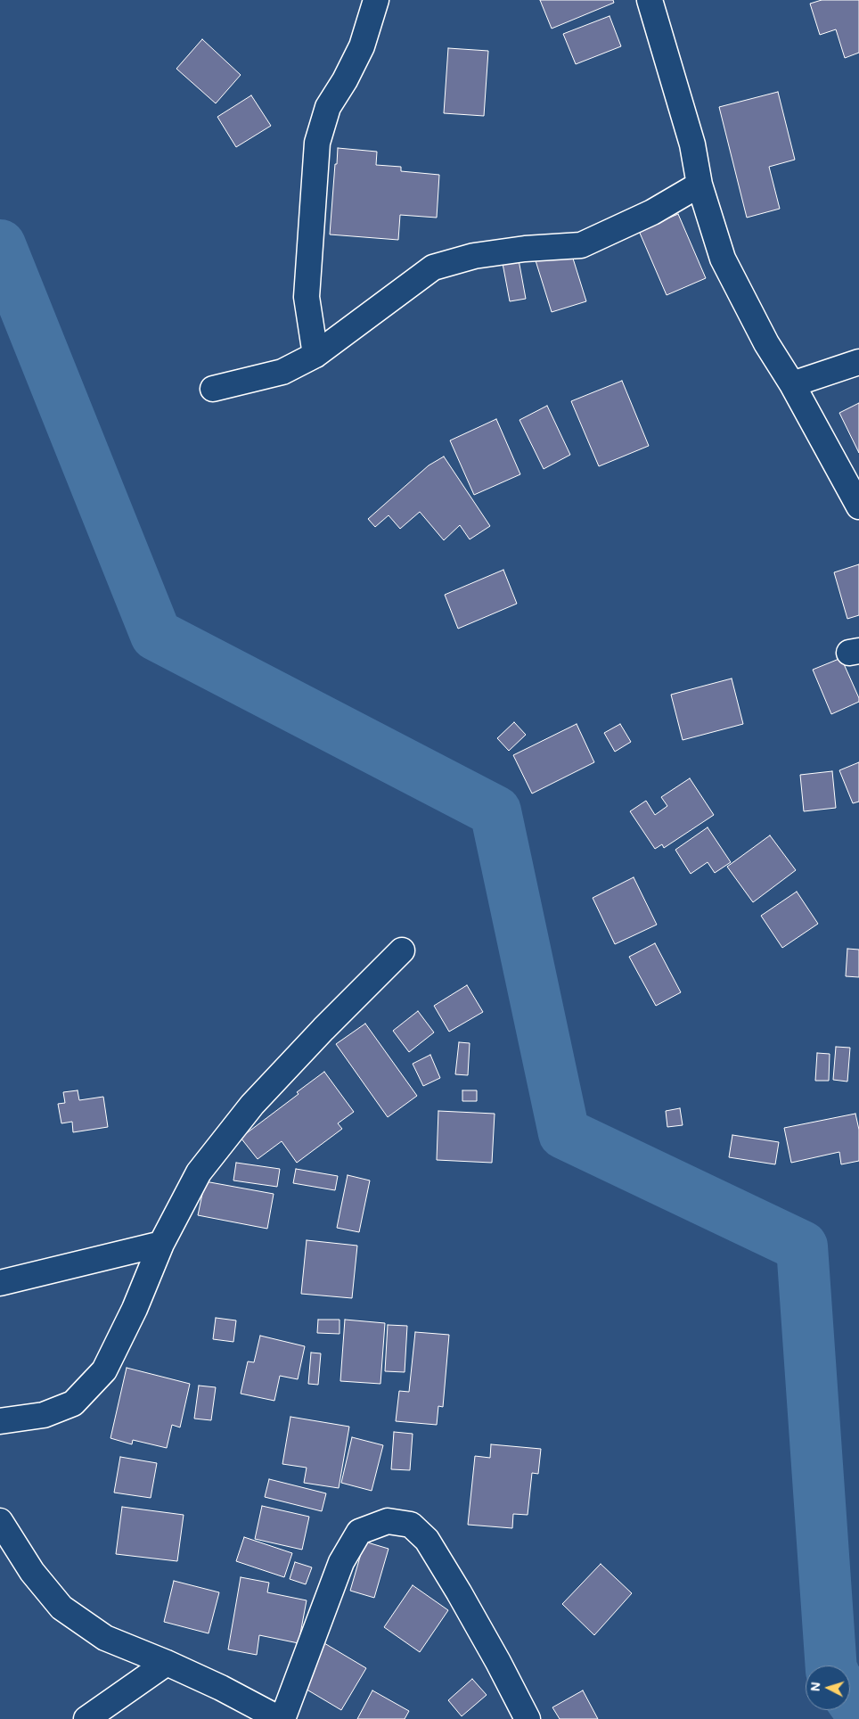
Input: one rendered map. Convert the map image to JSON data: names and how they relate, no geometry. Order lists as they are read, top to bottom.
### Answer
{
  "north": "left"
}
